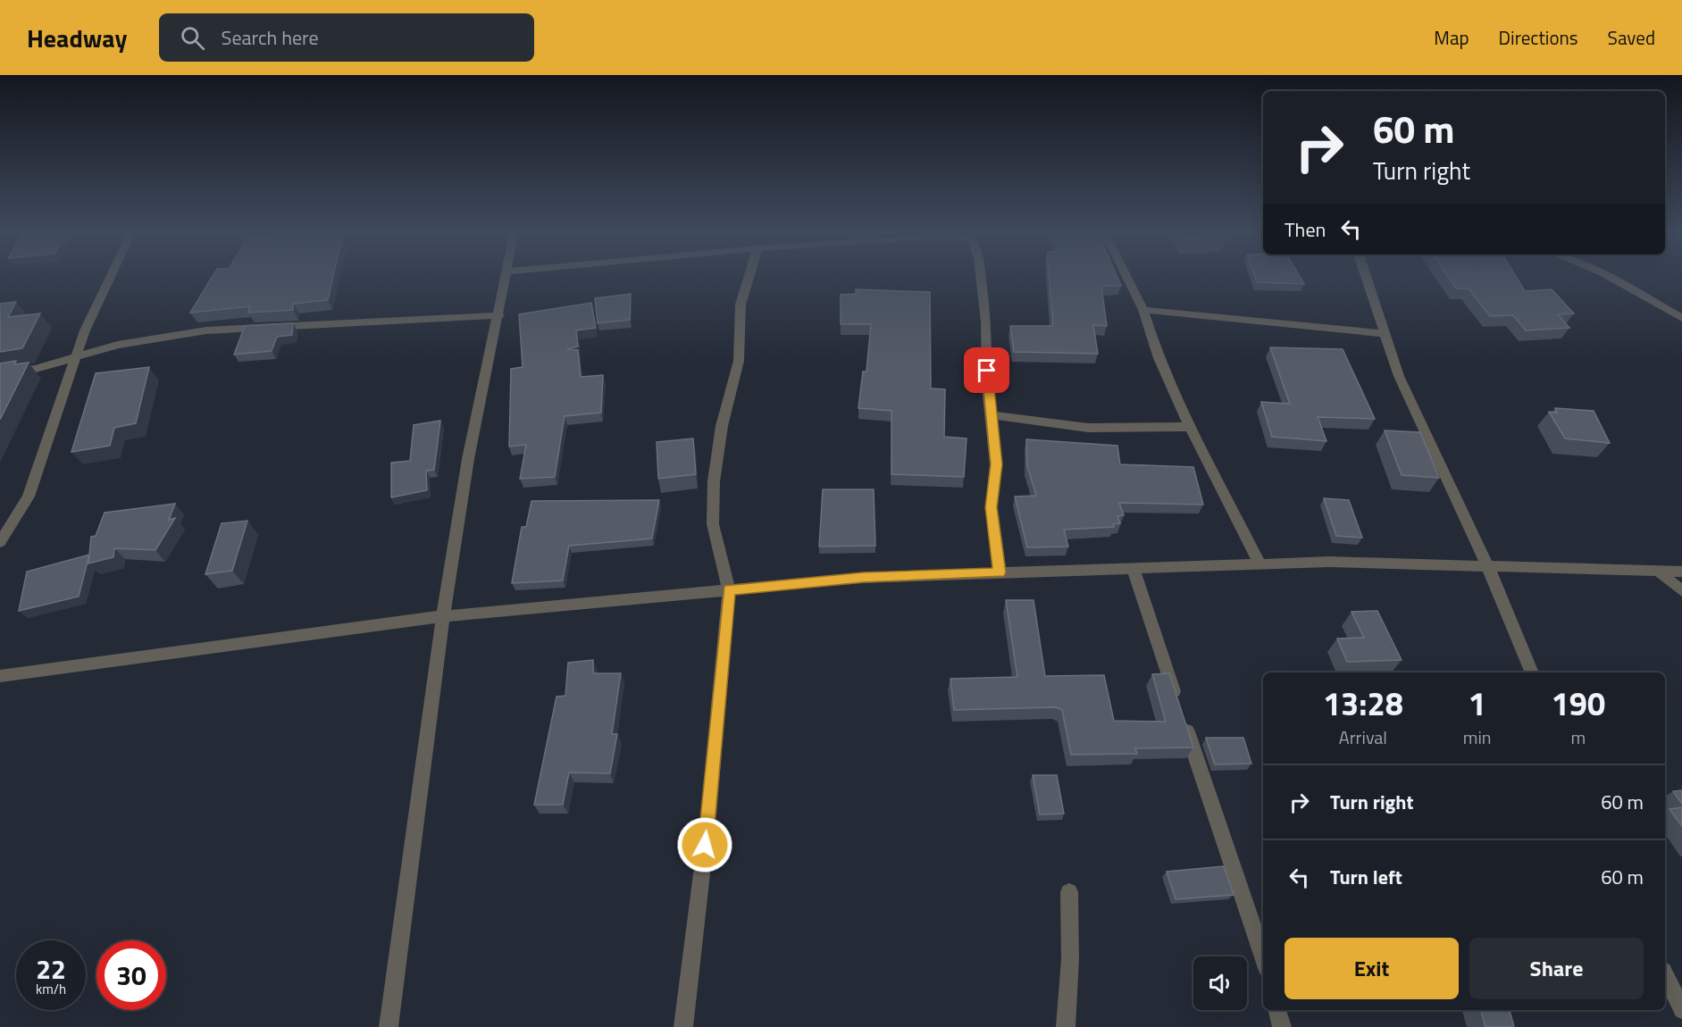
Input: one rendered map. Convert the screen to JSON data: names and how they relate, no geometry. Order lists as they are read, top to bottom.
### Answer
{
  "page": {
    "header": "Headway",
    "search": "Search here",
    "nav": ["Map", "Directions", "Saved"],
    "turn": ["60 m", "Turn right"],
    "then": "Then",
    "eta": [
      "13:28",
      "Arrival",
      "1",
      "min",
      "190",
      "m"
    ],
    "list": [
      {
        "name": "Turn right",
        "value": "60 m"
      },
      {
        "name": "Turn left",
        "value": "60 m"
      }
    ],
    "buttons": ["Exit", "Share"],
    "speed": "22 km/h",
    "limit": "30"
  }
}
